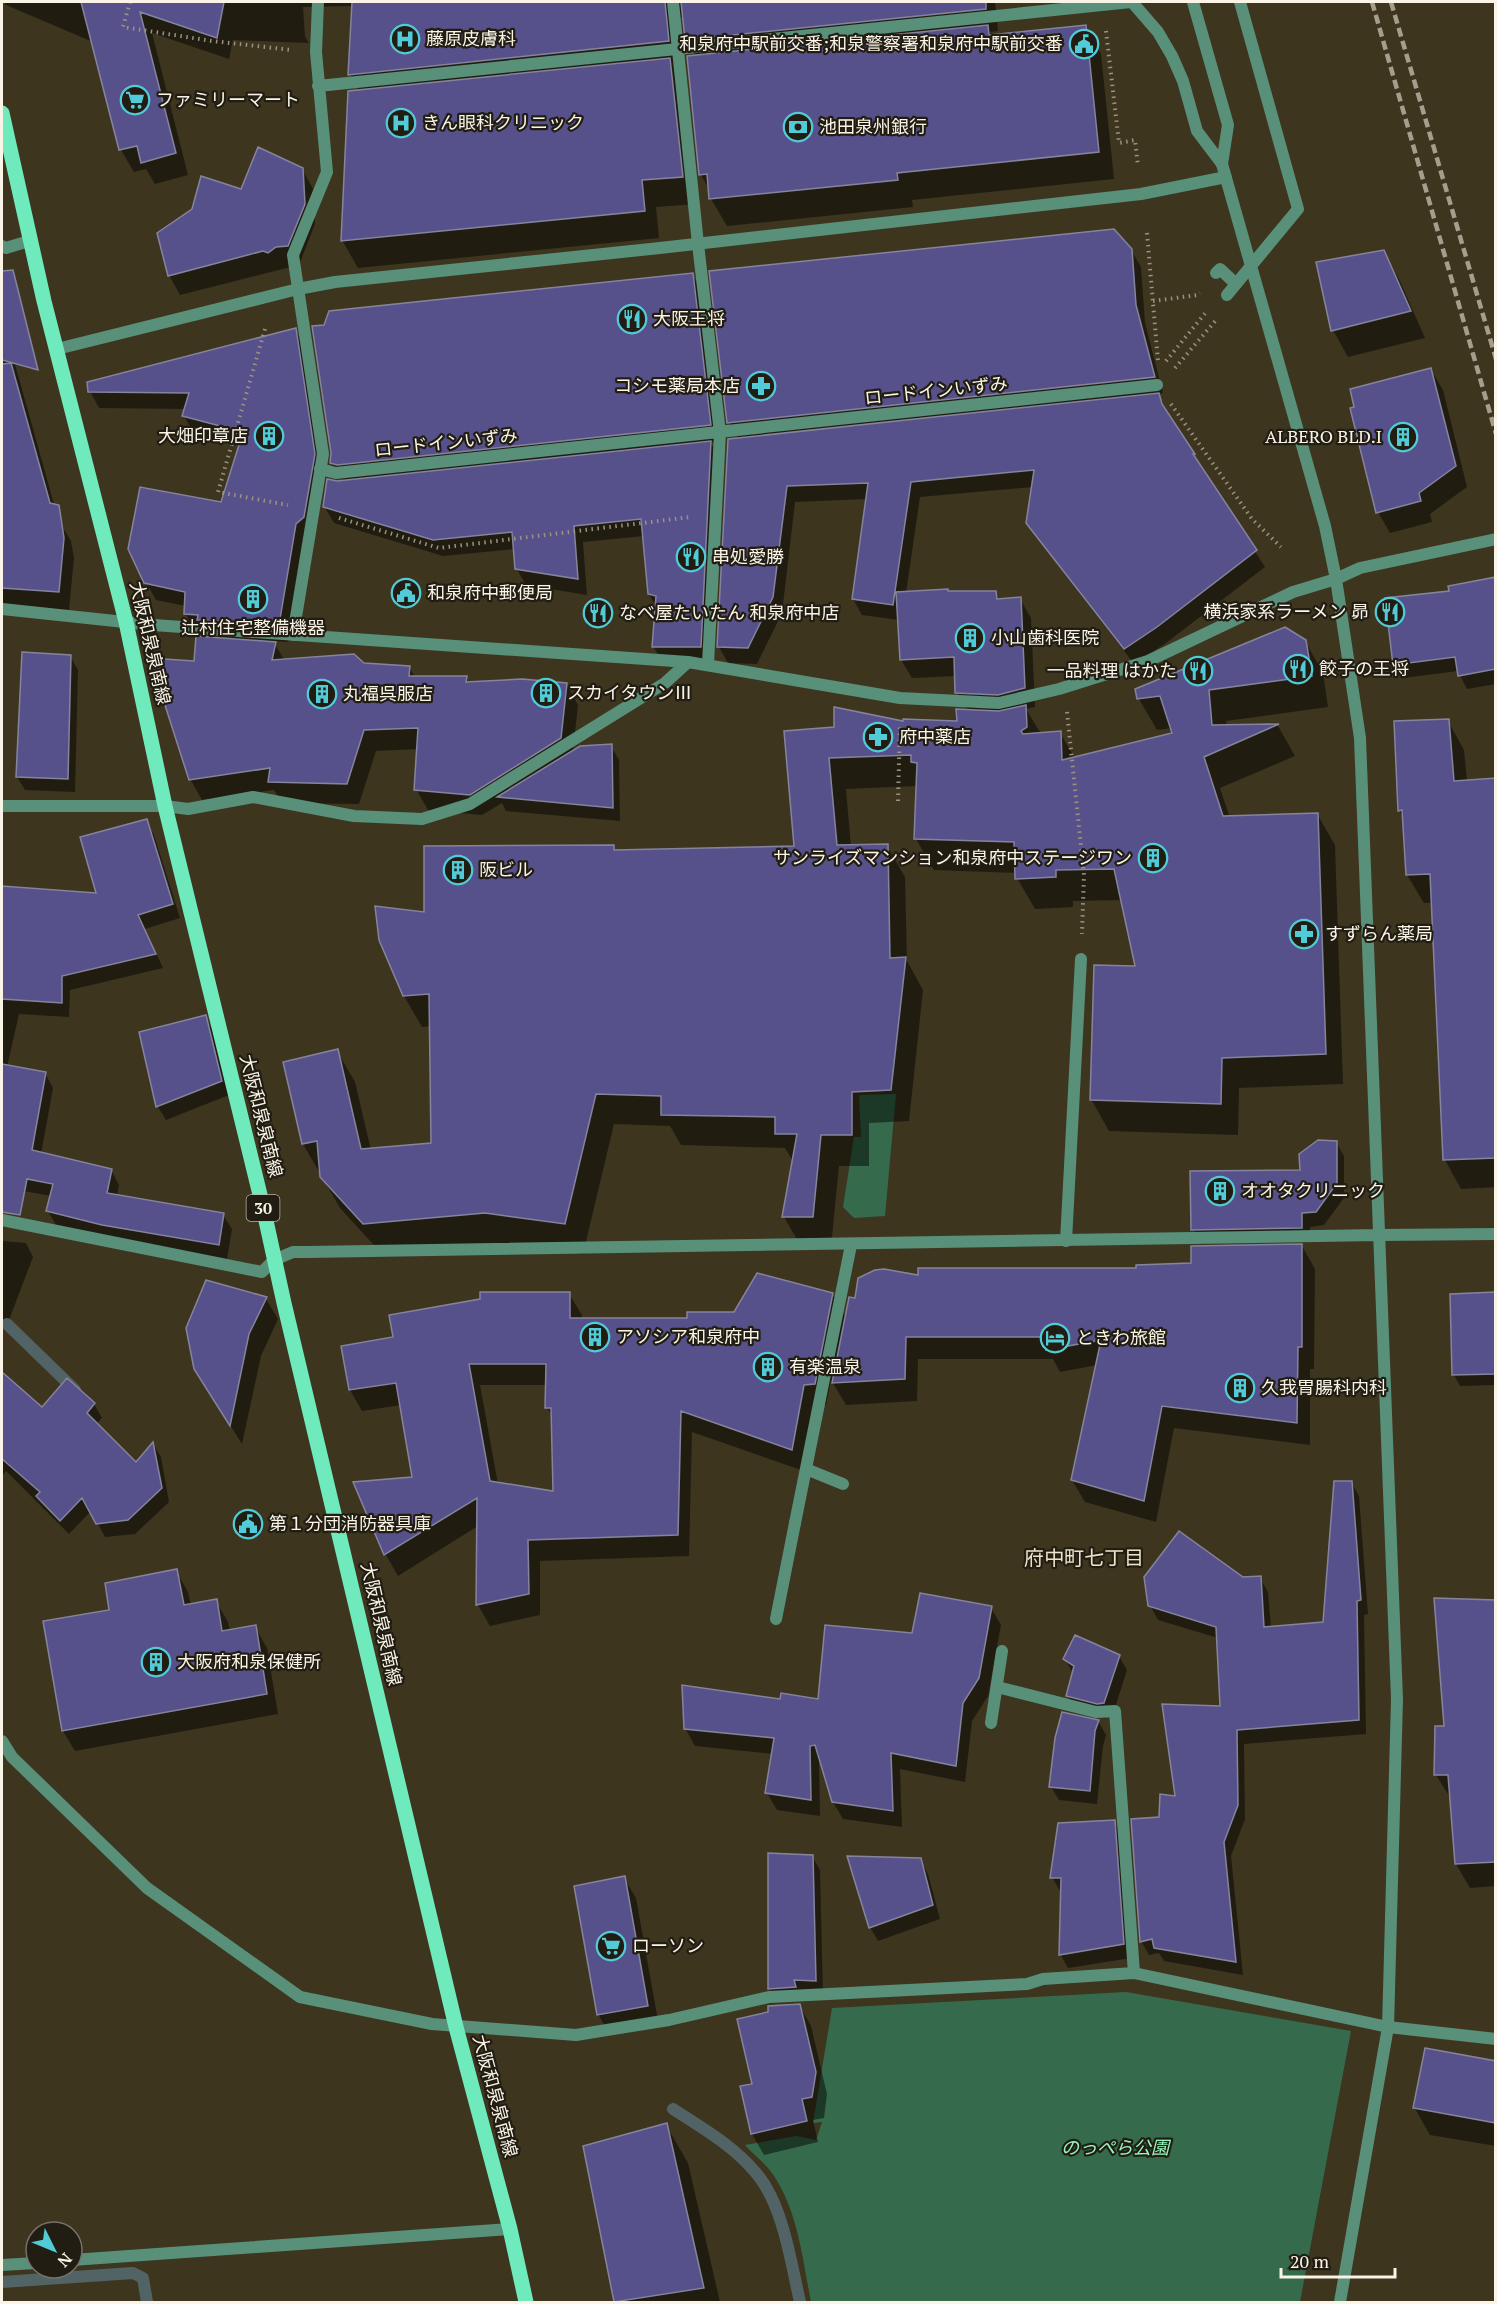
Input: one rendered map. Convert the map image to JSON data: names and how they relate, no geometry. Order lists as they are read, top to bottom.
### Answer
{
  "streets": {
    "main road": ["大阪和泉泉南線", "30"],
    "street": ["ロードインいずみ"]
  },
  "districts": ["府中町七丁目"],
  "parks": ["のっぺら公園"],
  "places": {
    "hospital": ["藤原皮膚科", "きん眼科クリニック"],
    "public building": ["和泉府中駅前交番;和泉警察署和泉府中駅前交番", "和泉府中郵便局", "第１分団消防器具庫"],
    "supermarket": ["ファミリーマート", "ローソン"],
    "bank": ["池田泉州銀行"],
    "restaurant": [
      "大阪王将",
      "串処愛勝",
      "横浜家系ラーメン 昴",
      "なべ屋たいたん 和泉府中店",
      "餃子の王将",
      "一品料理 はかた"
    ],
    "pharmacy": ["コシモ薬局本店", "府中薬店", "すずらん薬局"],
    "building": [
      "大畑印章店",
      "ALBERO BLD.I",
      "辻村住宅整備機器",
      "小山歯科医院",
      "スカイタウンⅢ",
      "丸福呉服店",
      "サンライズマンション和泉府中ステージワン",
      "阪ビル",
      "オオタクリニック",
      "アソシア和泉府中",
      "有楽温泉",
      "久我胃腸科内科",
      "大阪府和泉保健所"
    ],
    "hotel": ["ときわ旅館"]
  },
  "scale_bar": "20 m",
  "north": "bottom right"
}
